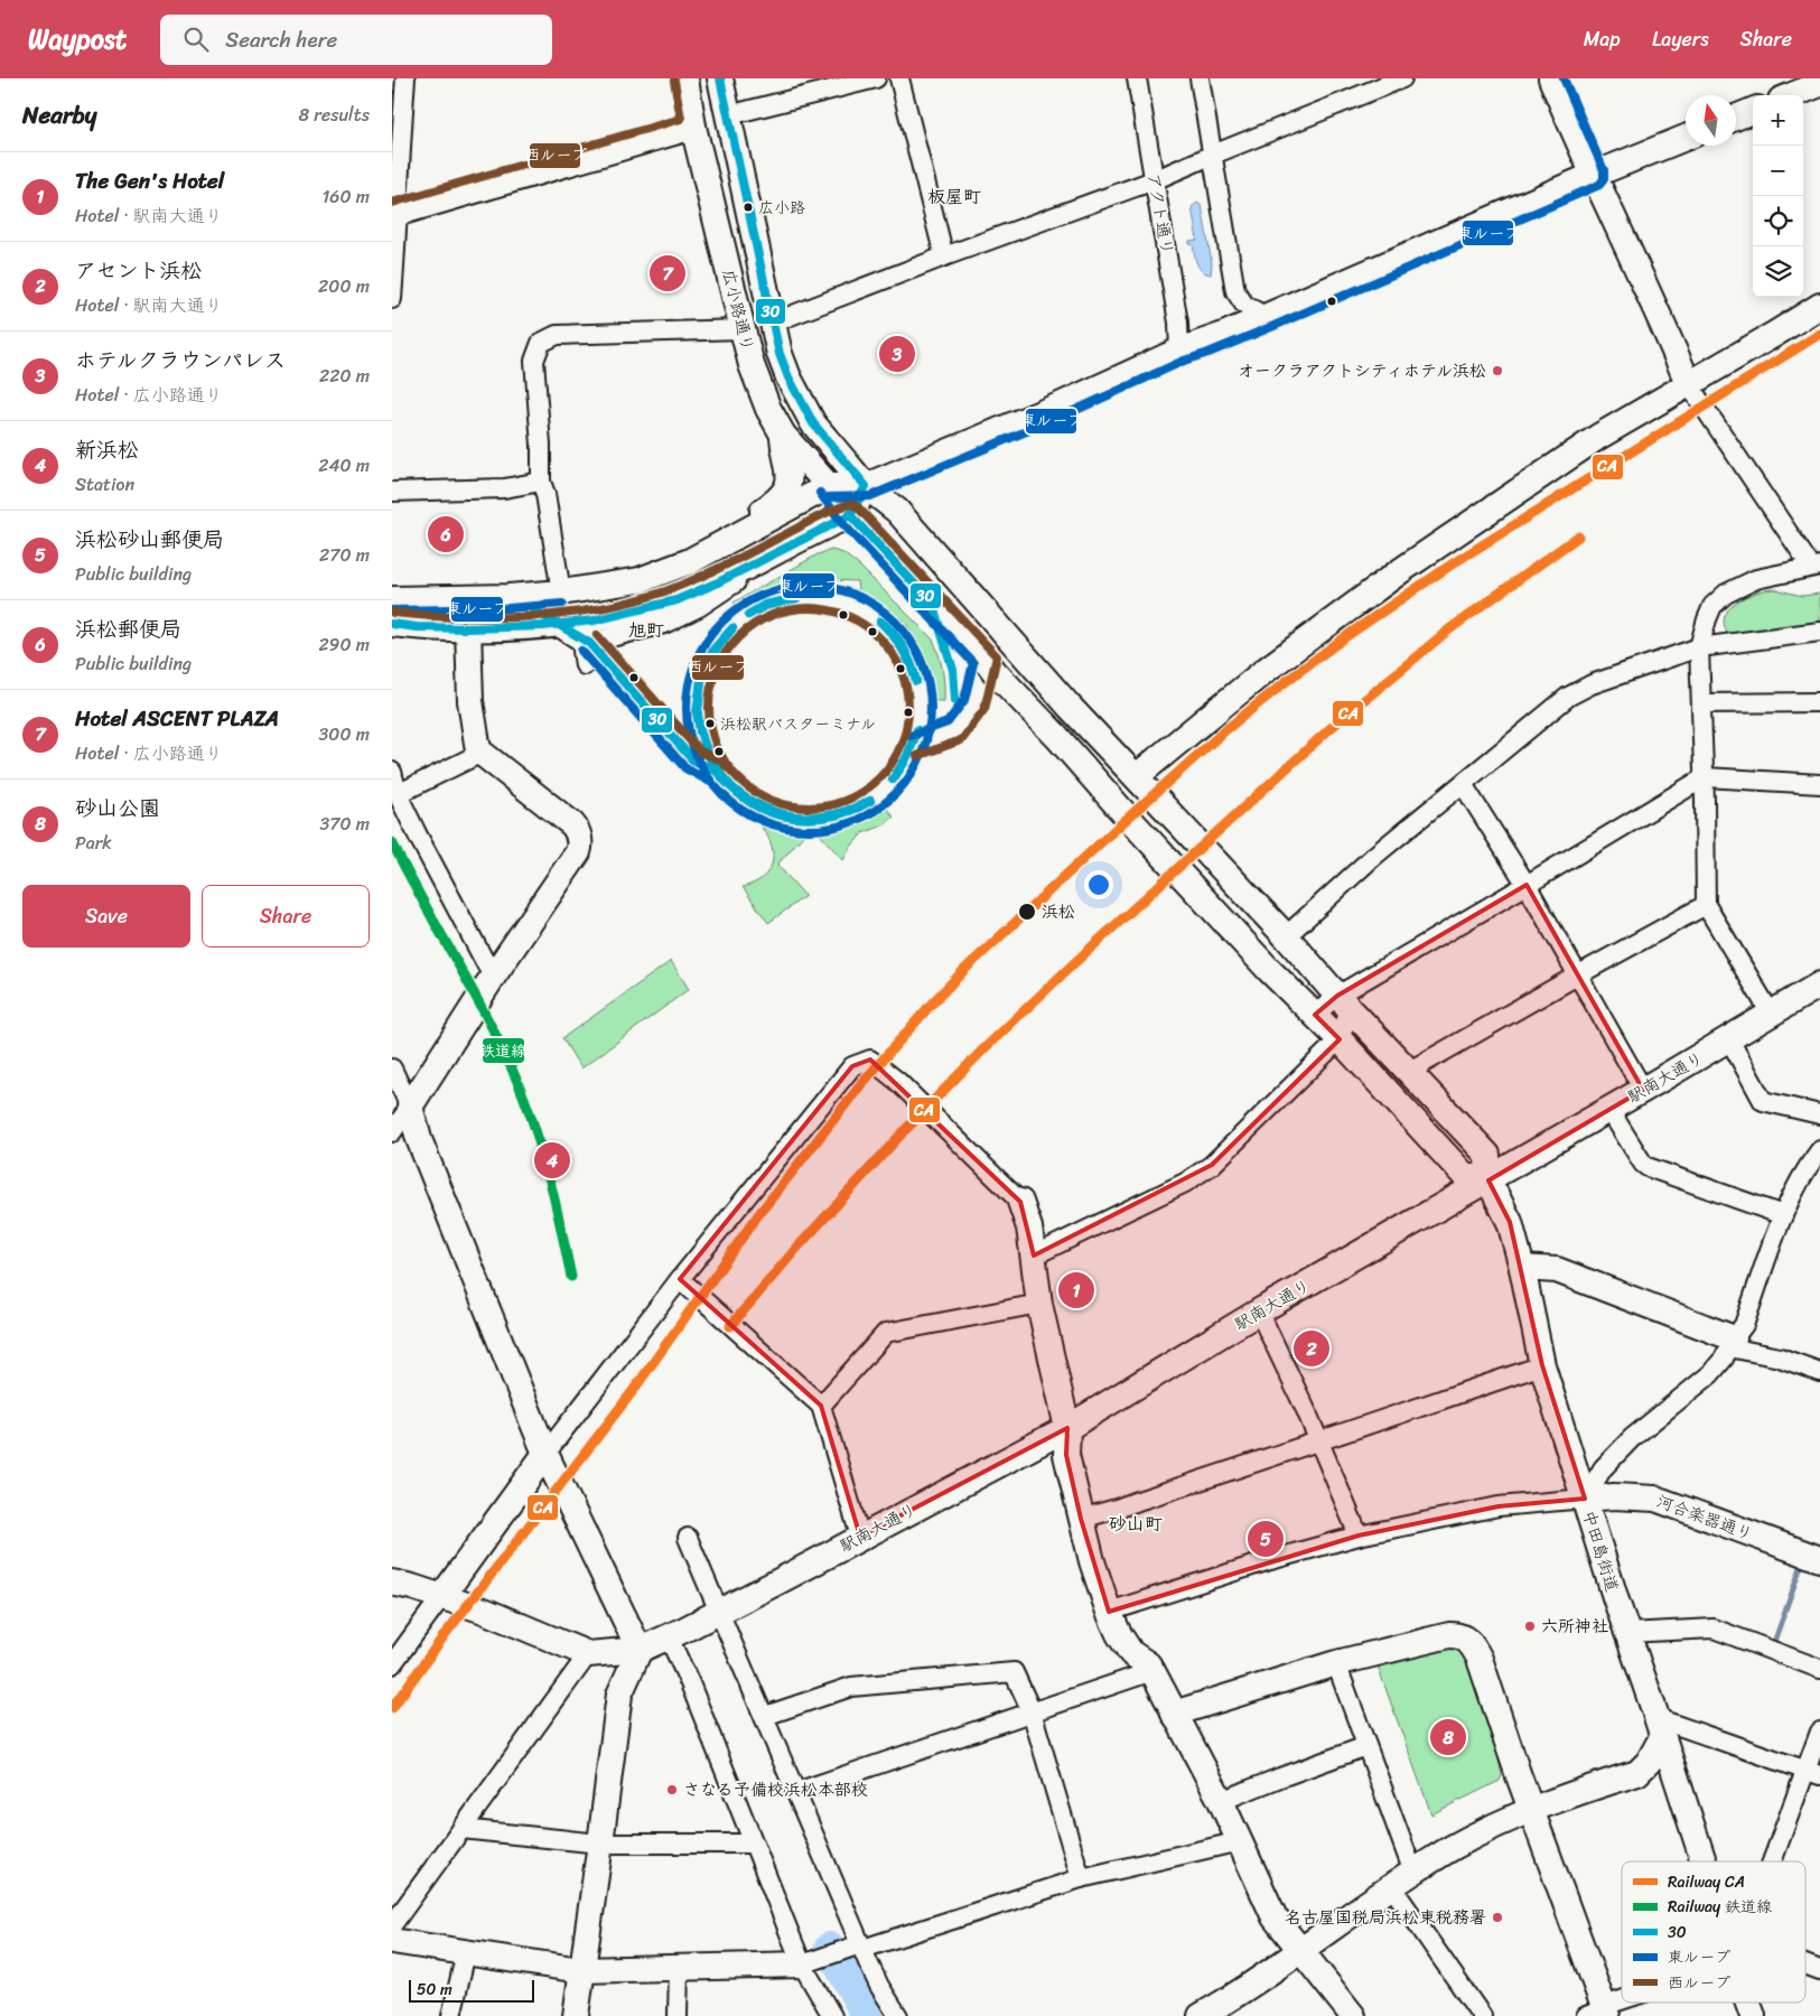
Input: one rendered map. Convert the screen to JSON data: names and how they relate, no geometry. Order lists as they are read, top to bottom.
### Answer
{
  "streets": {
    "street": [
      "アクト通り",
      "広小路通り",
      "駅南大通り",
      "河合楽器通り",
      "中田島街道"
    ]
  },
  "crossings": [
    ["駅南大通り", "中田島街道"],
    ["河合楽器通り", "中田島街道"]
  ],
  "districts": ["板屋町", "旭町", "砂山町"],
  "places": [
    "広小路",
    "オークラアクトシティホテル浜松",
    "浜松駅バスターミナル",
    "浜松",
    "六所神社",
    "さなる予備校浜松本部校",
    "名古屋国税局浜松東税務署"
  ],
  "lines": [
    "transit line 30",
    "transit line 東ループ",
    "transit line 西ループ",
    "rail line CA",
    "rail line 鉄道線"
  ],
  "legend": [
    "Railway CA",
    "Railway 鉄道線",
    "30",
    "東ループ",
    "西ループ"
  ],
  "scale_bar": "50 m",
  "north": "top",
  "page": {
    "header": "Waypost",
    "search": "Search here",
    "nav": ["Map", "Layers", "Share"],
    "heading": ["Nearby", "8 results"],
    "map_buttons": ["+", "−"],
    "list": [
      {
        "mark": "1",
        "name": "The Gen's Hotel",
        "note": "Hotel · 駅南大通り",
        "value": "160 m"
      },
      {
        "mark": "2",
        "name": "アセント浜松",
        "note": "Hotel · 駅南大通り",
        "value": "200 m"
      },
      {
        "mark": "3",
        "name": "ホテルクラウンパレス",
        "note": "Hotel · 広小路通り",
        "value": "220 m"
      },
      {
        "mark": "4",
        "name": "新浜松",
        "note": "Station",
        "value": "240 m"
      },
      {
        "mark": "5",
        "name": "浜松砂山郵便局",
        "note": "Public building",
        "value": "270 m"
      },
      {
        "mark": "6",
        "name": "浜松郵便局",
        "note": "Public building",
        "value": "290 m"
      },
      {
        "mark": "7",
        "name": "Hotel ASCENT PLAZA",
        "note": "Hotel · 広小路通り",
        "value": "300 m"
      },
      {
        "mark": "8",
        "name": "砂山公園",
        "note": "Park",
        "value": "370 m"
      }
    ],
    "pins": [
      "7",
      "3",
      "6",
      "4",
      "1",
      "2",
      "5",
      "8"
    ],
    "buttons": ["Save", "Share"],
    "scale": "50 m"
  }
}
